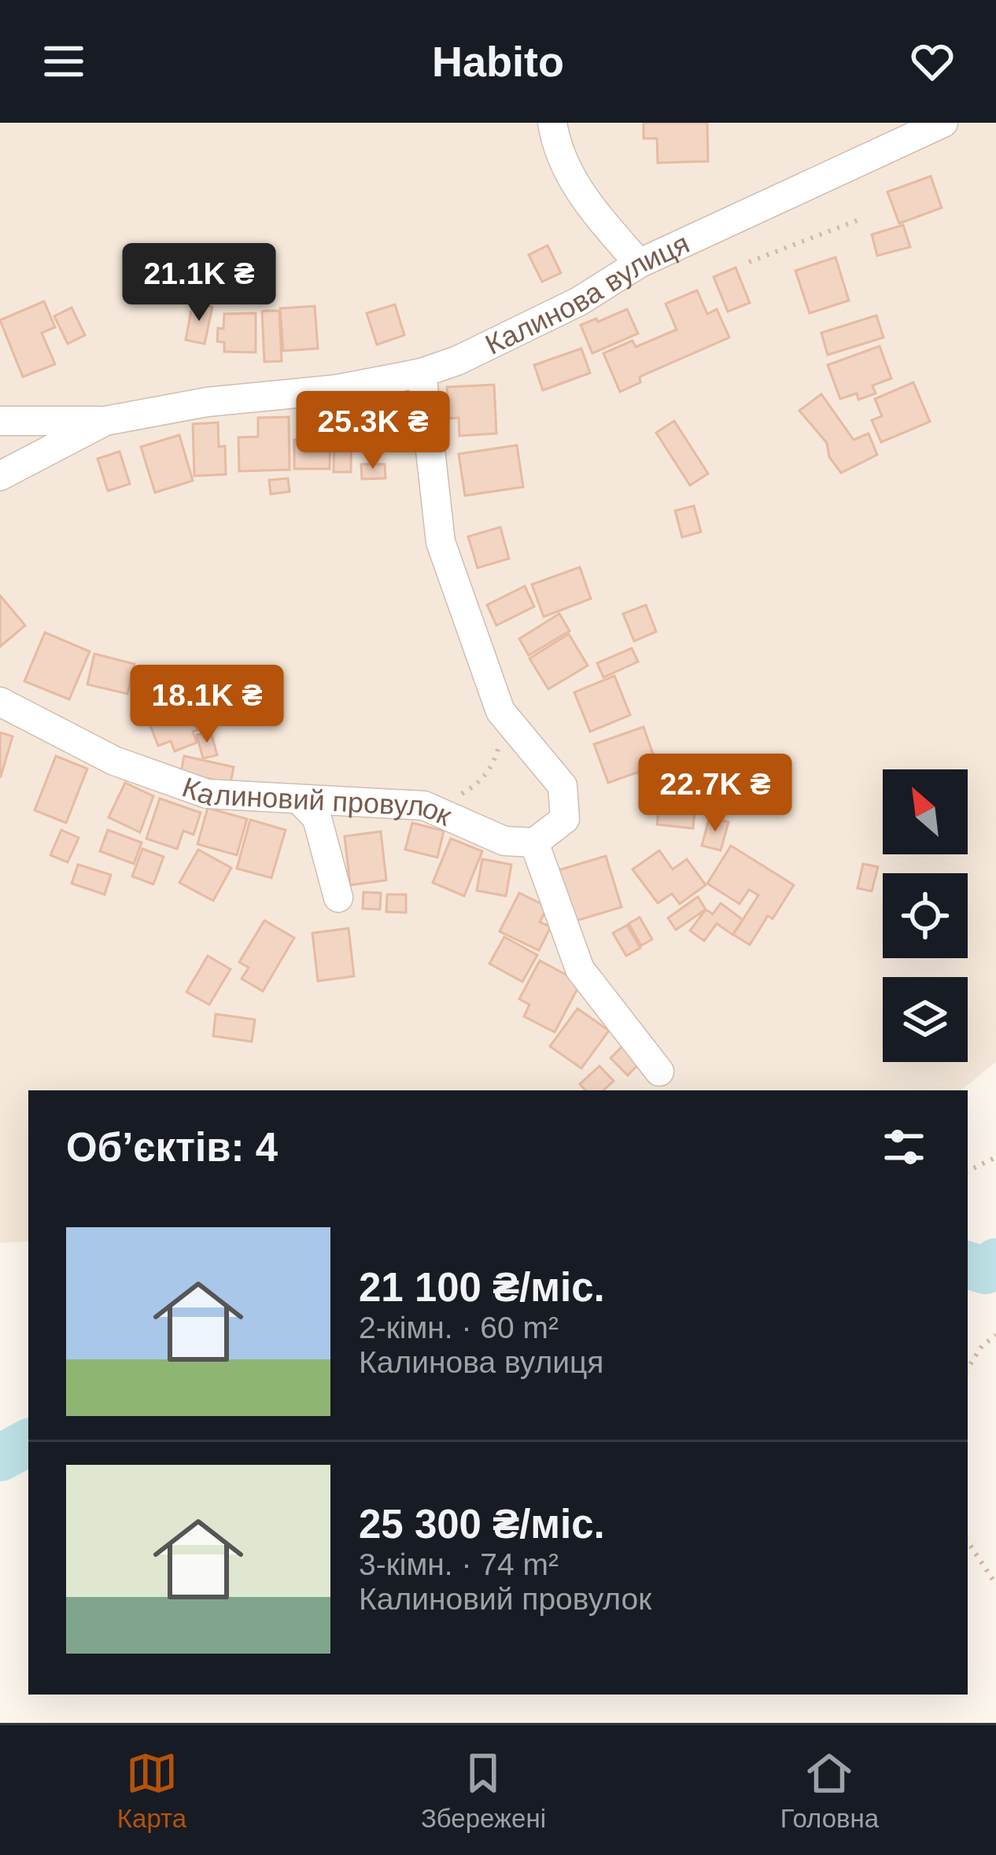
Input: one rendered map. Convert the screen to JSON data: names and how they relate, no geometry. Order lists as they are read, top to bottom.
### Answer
{
  "streets": {
    "street": ["Калинова вулиця", "Калиновий провулок"]
  },
  "north": "top left",
  "page": {
    "header": "Habito",
    "price": [
      "21.1K ₴",
      "25.3K ₴",
      "18.1K ₴",
      "22.7K ₴"
    ],
    "heading": "Об’єктів: 4",
    "list": [
      {
        "name": "21 100 ₴/міс.",
        "note": "2-кімн. · 60 m² · Калинова вулиця"
      },
      {
        "name": "25 300 ₴/міс.",
        "note": "3-кімн. · 74 m² · Калиновий провулок"
      }
    ],
    "tabs": ["Карта", "Збережені", "Головна"]
  }
}
